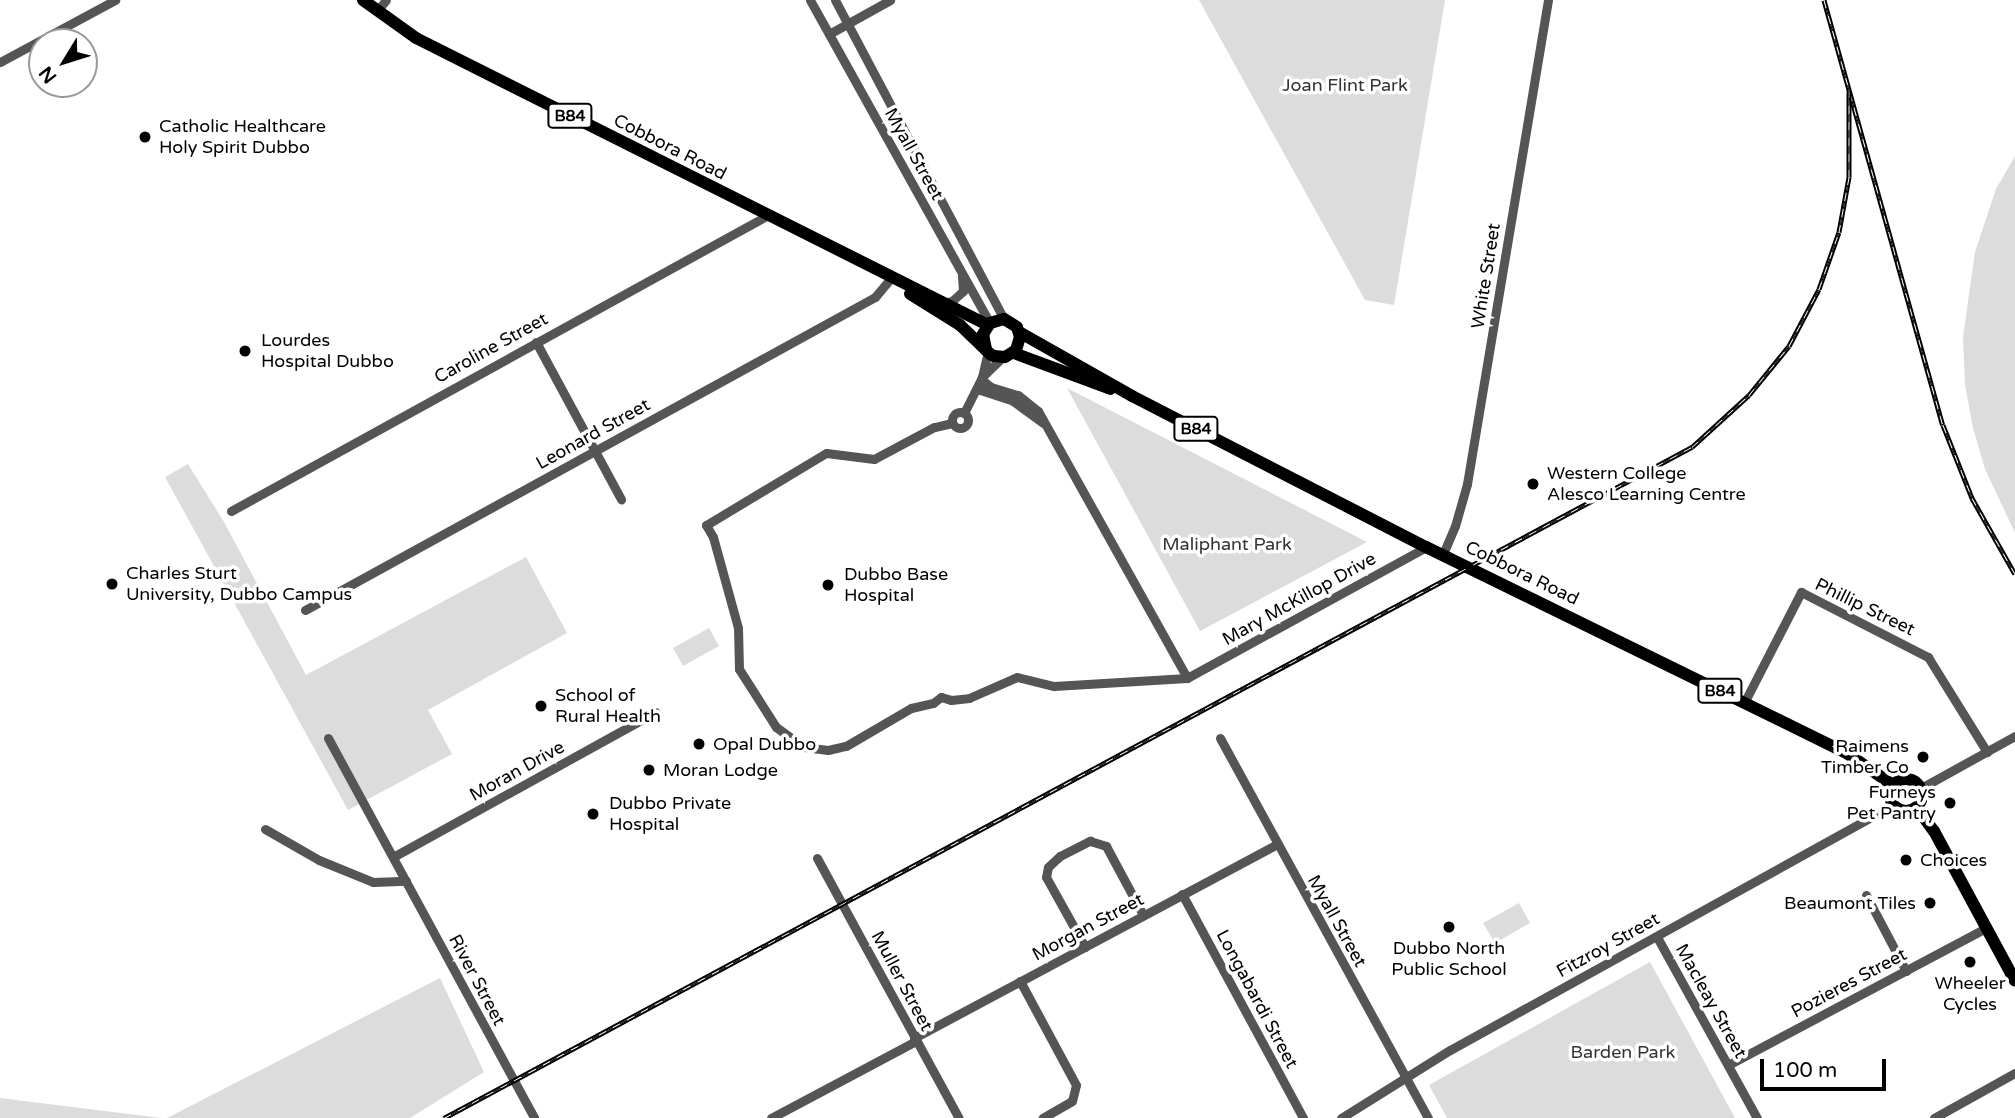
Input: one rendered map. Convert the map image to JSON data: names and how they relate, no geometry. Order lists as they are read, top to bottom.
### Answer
{
  "streets": {
    "main road": ["B84", "Cobbora Road"],
    "street": [
      "Myall Street",
      "White Street",
      "Caroline Street",
      "Leonard Street",
      "Mary McKillop Drive",
      "Phillip Street",
      "Moran Drive",
      "Morgan Street",
      "Fitzroy Street",
      "River Street",
      "Muller Street",
      "Pozieres Street",
      "Longabardi Street",
      "Macleay Street"
    ]
  },
  "crossings": [
    ["B84", "Cobbora Road"],
    ["B84", "Myall Street"],
    ["B84", "Fitzroy Street"],
    ["Cobbora Road", "Myall Street"],
    ["Cobbora Road", "White Street"],
    ["Cobbora Road", "Caroline Street"],
    ["Cobbora Road", "Leonard Street"],
    ["Cobbora Road", "Mary McKillop Drive"],
    ["Cobbora Road", "Phillip Street"],
    ["Cobbora Road", "Fitzroy Street"],
    ["Myall Street", "Morgan Street"],
    ["Myall Street", "Fitzroy Street"],
    ["Moran Drive", "River Street"],
    ["Morgan Street", "Muller Street"],
    ["Morgan Street", "Longabardi Street"],
    ["Fitzroy Street", "Macleay Street"],
    ["Pozieres Street", "Macleay Street"]
  ],
  "parks": ["Joan Flint Park", "Maliphant Park", "Barden Park"],
  "places": [
    "Catholic Healthcare Holy Spirit Dubbo",
    "Lourdes Hospital Dubbo",
    "Western College Alesco Learning Centre",
    "Charles Sturt University, Dubbo Campus",
    "Dubbo Base Hospital",
    "School of Rural Health",
    "Opal Dubbo",
    "Raimens Timber Co",
    "Moran Lodge",
    "Furneys Pet Pantry",
    "Dubbo Private Hospital",
    "Choices",
    "Beaumont Tiles",
    "Dubbo North Public School",
    "Wheeler Cycles"
  ],
  "scale_bar": "100 m",
  "north": "bottom left"
}
